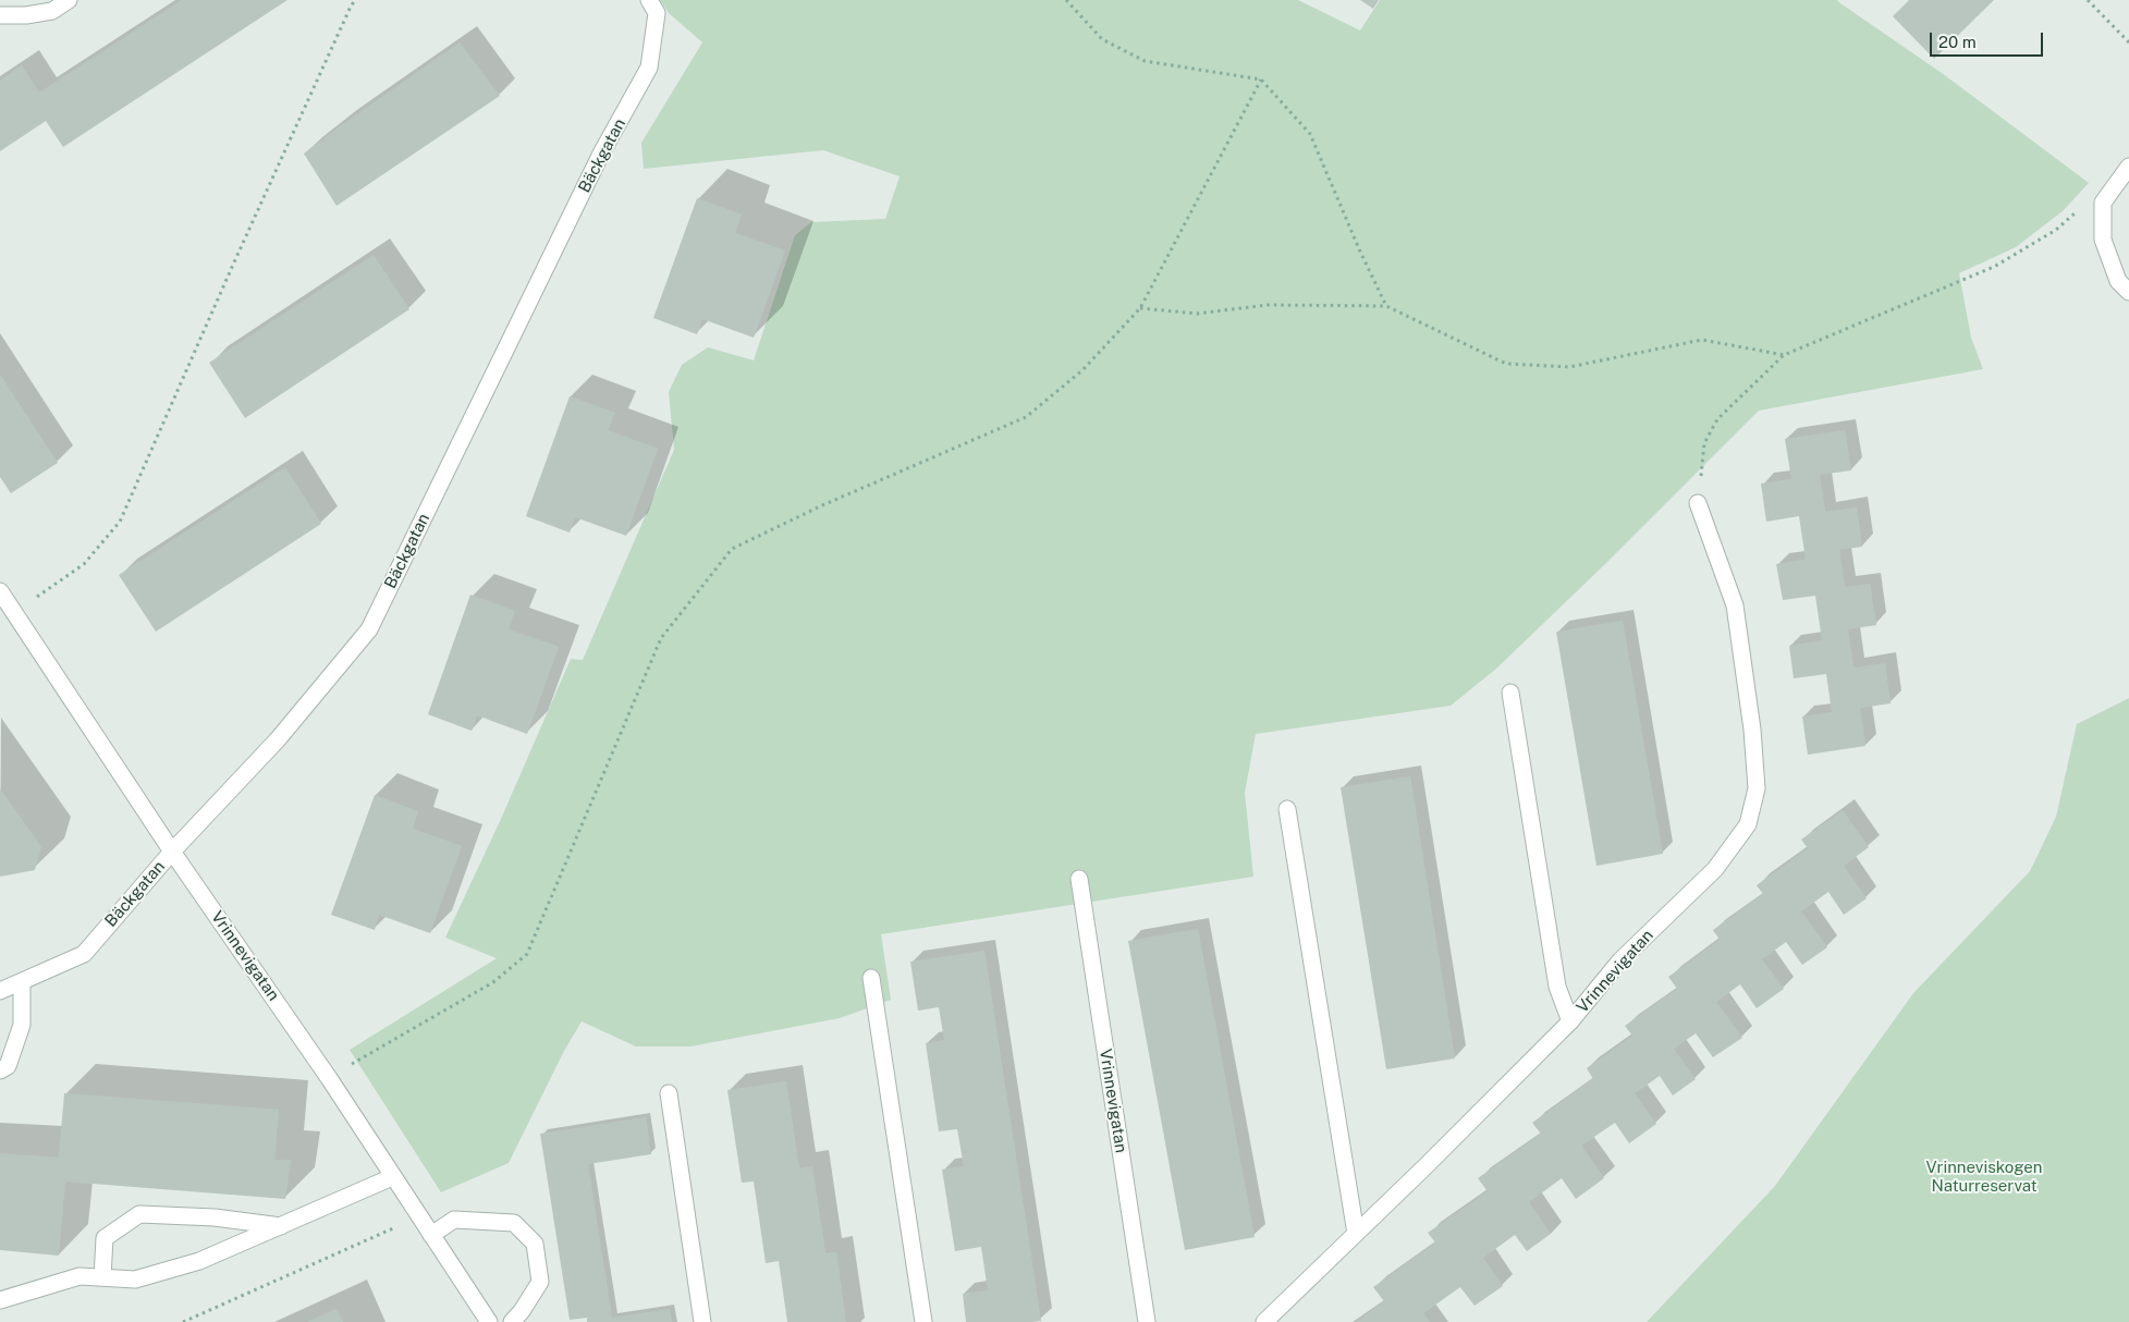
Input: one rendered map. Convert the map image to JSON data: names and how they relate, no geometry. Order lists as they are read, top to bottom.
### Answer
{
  "streets": {
    "street": ["Bäckgatan", "Vrinnevigatan"]
  },
  "crossings": [
    ["Bäckgatan", "Vrinnevigatan"]
  ],
  "parks": ["Vrinneviskogen Naturreservat"],
  "scale_bar": "20 m"
}
